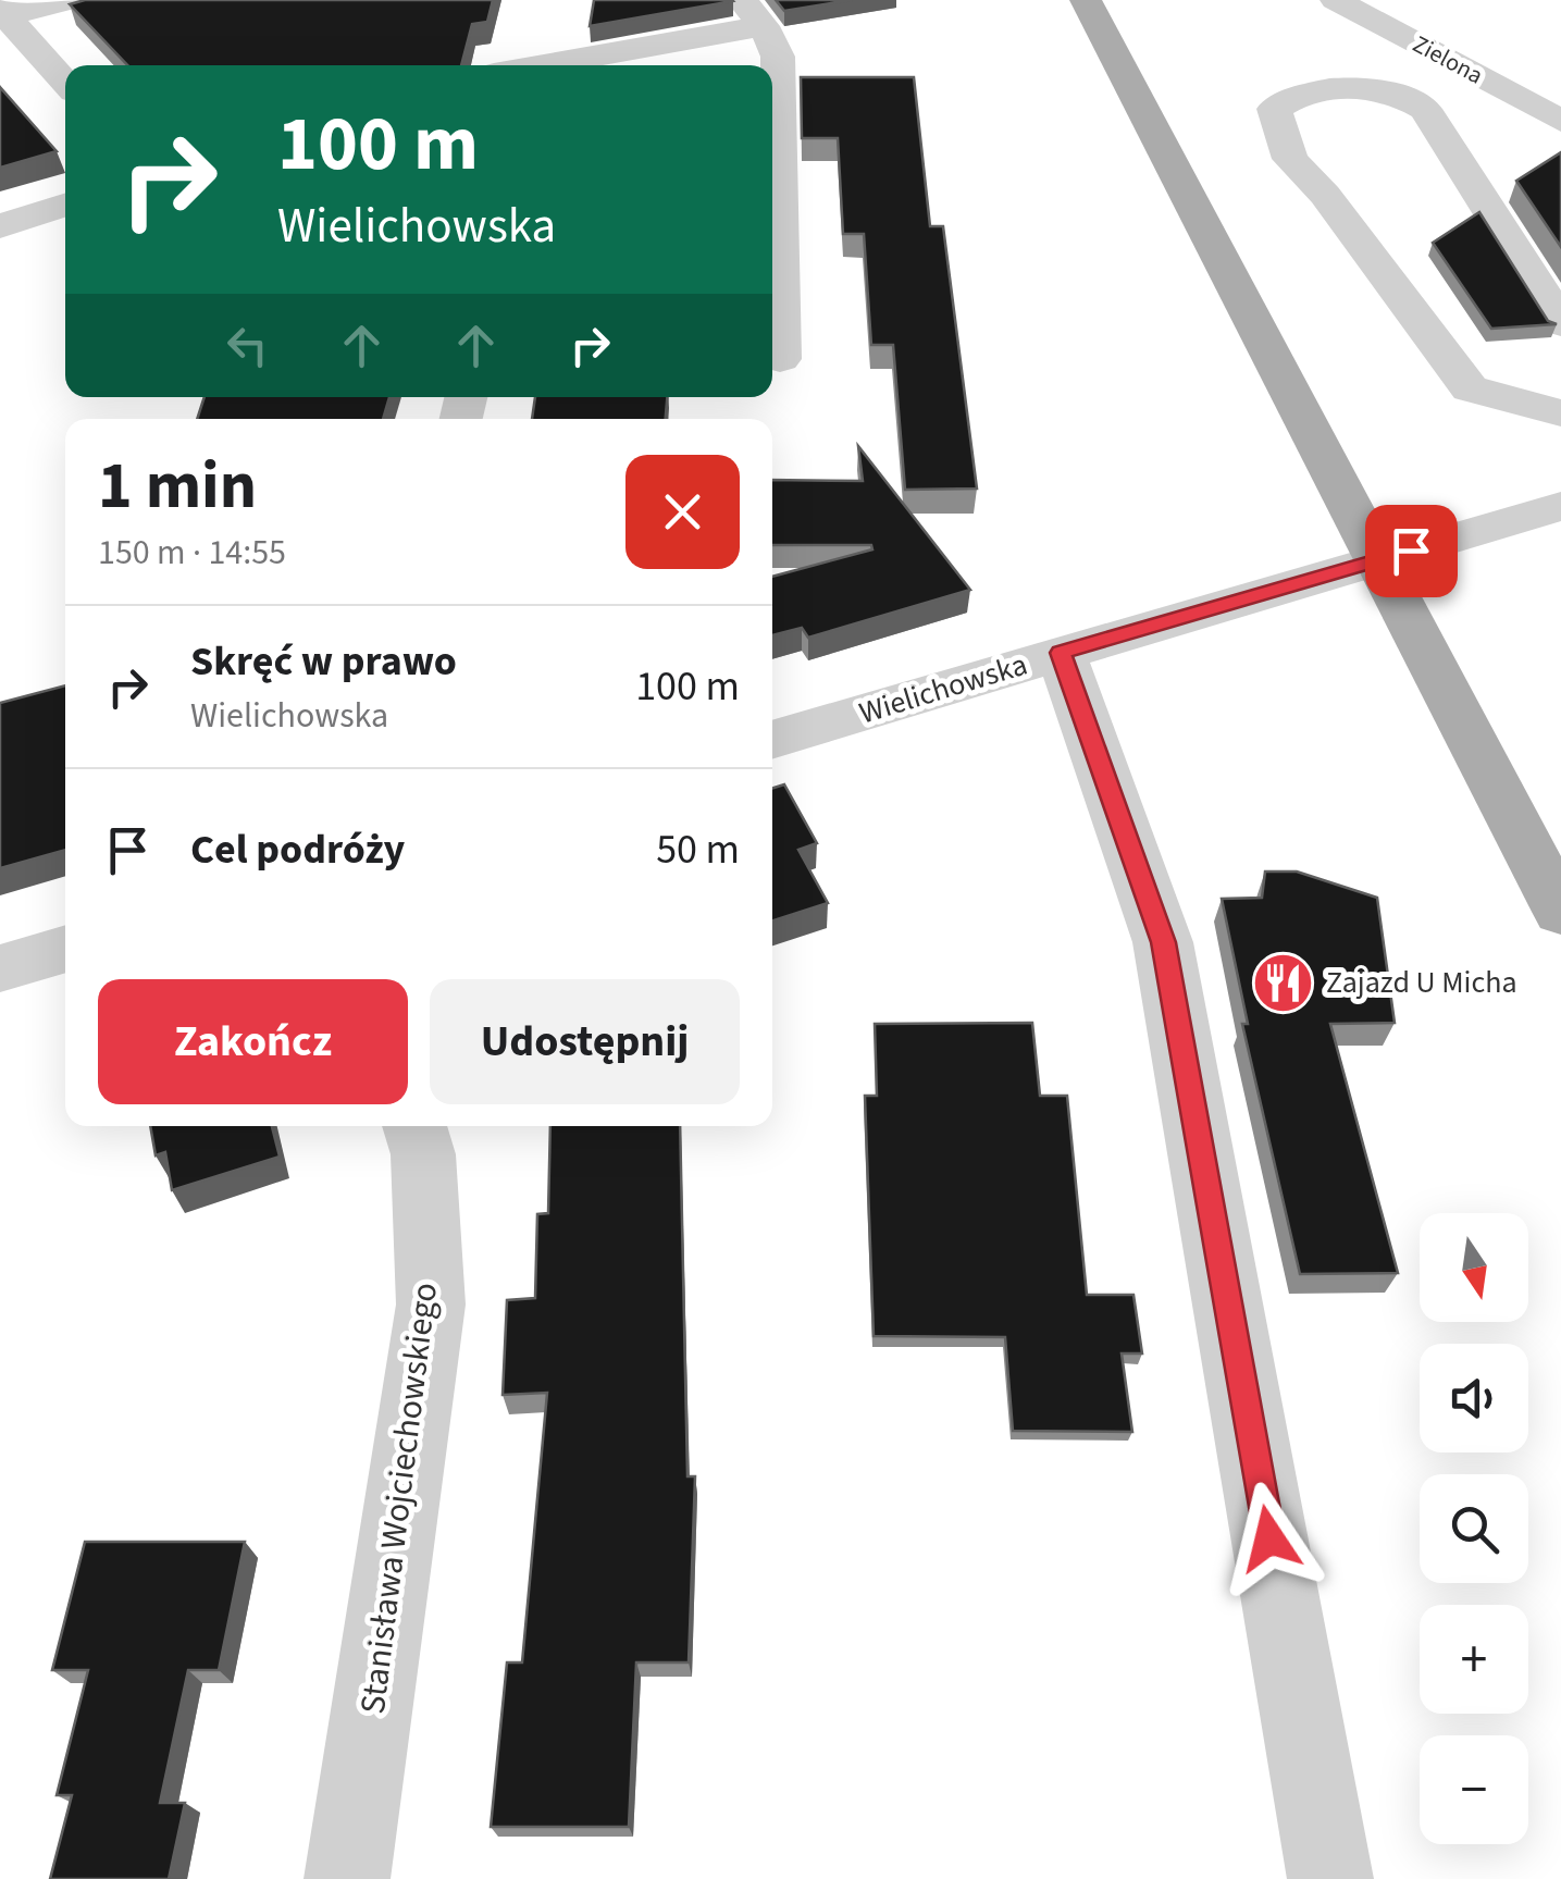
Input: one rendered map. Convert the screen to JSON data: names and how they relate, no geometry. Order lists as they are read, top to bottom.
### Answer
{
  "streets": {
    "street": ["Zielona", "Wielichowska", "Stanisława Wojciechowskiego"]
  },
  "places": {
    "restaurant": ["Zajazd U Micha"]
  },
  "north": "bottom",
  "page": {
    "turn": ["100 m", "Wielichowska"],
    "heading": ["1 min", "150 m · 14:55"],
    "list": [
      {
        "name": "Skręć w prawo",
        "note": "Wielichowska",
        "value": "100 m"
      },
      {
        "name": "Cel podróży",
        "value": "50 m"
      }
    ],
    "buttons": ["Zakończ", "Udostępnij"],
    "map_buttons": ["+", "−"]
  }
}
